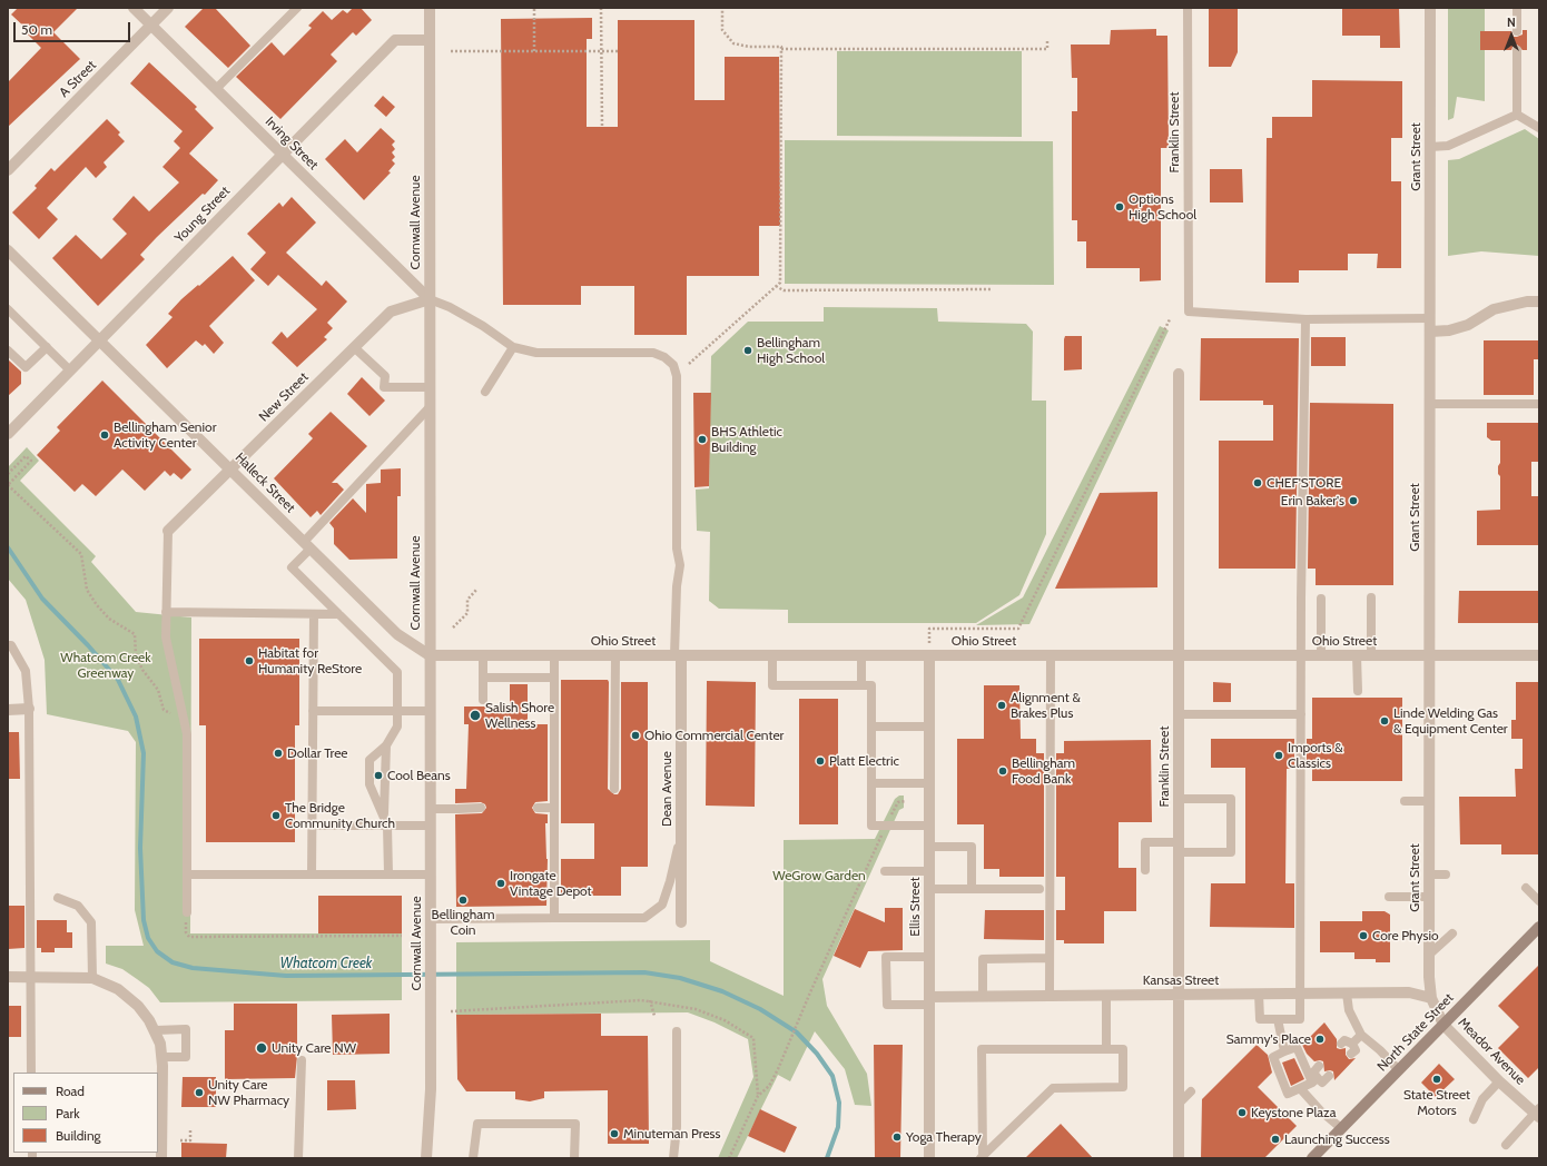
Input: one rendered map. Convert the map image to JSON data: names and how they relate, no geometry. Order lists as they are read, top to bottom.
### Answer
{
  "streets": {
    "main road": ["North State Street"],
    "street": [
      "A Street",
      "Franklin Street",
      "Irving Street",
      "Grant Street",
      "Young Street",
      "Cornwall Avenue",
      "New Street",
      "Halleck Street",
      "Ohio Street",
      "Dean Avenue",
      "Ellis Street",
      "Kansas Street",
      "Meador Avenue"
    ]
  },
  "crossings": [
    ["A Street", "Irving Street"],
    ["Franklin Street", "Ohio Street"],
    ["Franklin Street", "Kansas Street"],
    ["Irving Street", "Young Street"],
    ["Irving Street", "Cornwall Avenue"],
    ["Irving Street", "New Street"],
    ["Grant Street", "Ohio Street"],
    ["Grant Street", "Kansas Street"],
    ["Grant Street", "North State Street"],
    ["Grant Street", "Meador Avenue"],
    ["Young Street", "Cornwall Avenue"],
    ["Young Street", "Halleck Street"],
    ["Cornwall Avenue", "New Street"],
    ["Cornwall Avenue", "Halleck Street"],
    ["Cornwall Avenue", "Ohio Street"],
    ["New Street", "Halleck Street"],
    ["Halleck Street", "Ohio Street"],
    ["Ohio Street", "Dean Avenue"],
    ["Ohio Street", "Ellis Street"],
    ["Ellis Street", "Kansas Street"],
    ["North State Street", "Meador Avenue"]
  ],
  "water": ["Whatcom Creek"],
  "parks": ["Whatcom Creek Greenway", "WeGrow Garden"],
  "places": [
    "Options High School",
    "Bellingham High School",
    "Bellingham Senior Activity Center",
    "BHS Athletic Building",
    "CHEF'STORE",
    "Erin Baker's",
    "Habitat for Humanity ReStore",
    "Alignment & Brakes Plus",
    "Salish Shore Wellness",
    "Linde Welding Gas & Equipment Center",
    "Ohio Commercial Center",
    "Dollar Tree",
    "Imports & Classics",
    "Platt Electric",
    "Bellingham Food Bank",
    "Cool Beans",
    "The Bridge Community Church",
    "Irongate Vintage Depot",
    "Bellingham Coin",
    "Core Physio",
    "Sammy's Place",
    "Unity Care NW",
    "State Street Motors",
    "Unity Care NW Pharmacy",
    "Keystone Plaza",
    "Minuteman Press",
    "Yoga Therapy",
    "Launching Success"
  ],
  "legend": ["Road", "Park", "Building"],
  "scale_bar": "50 m",
  "north": "top"
}
